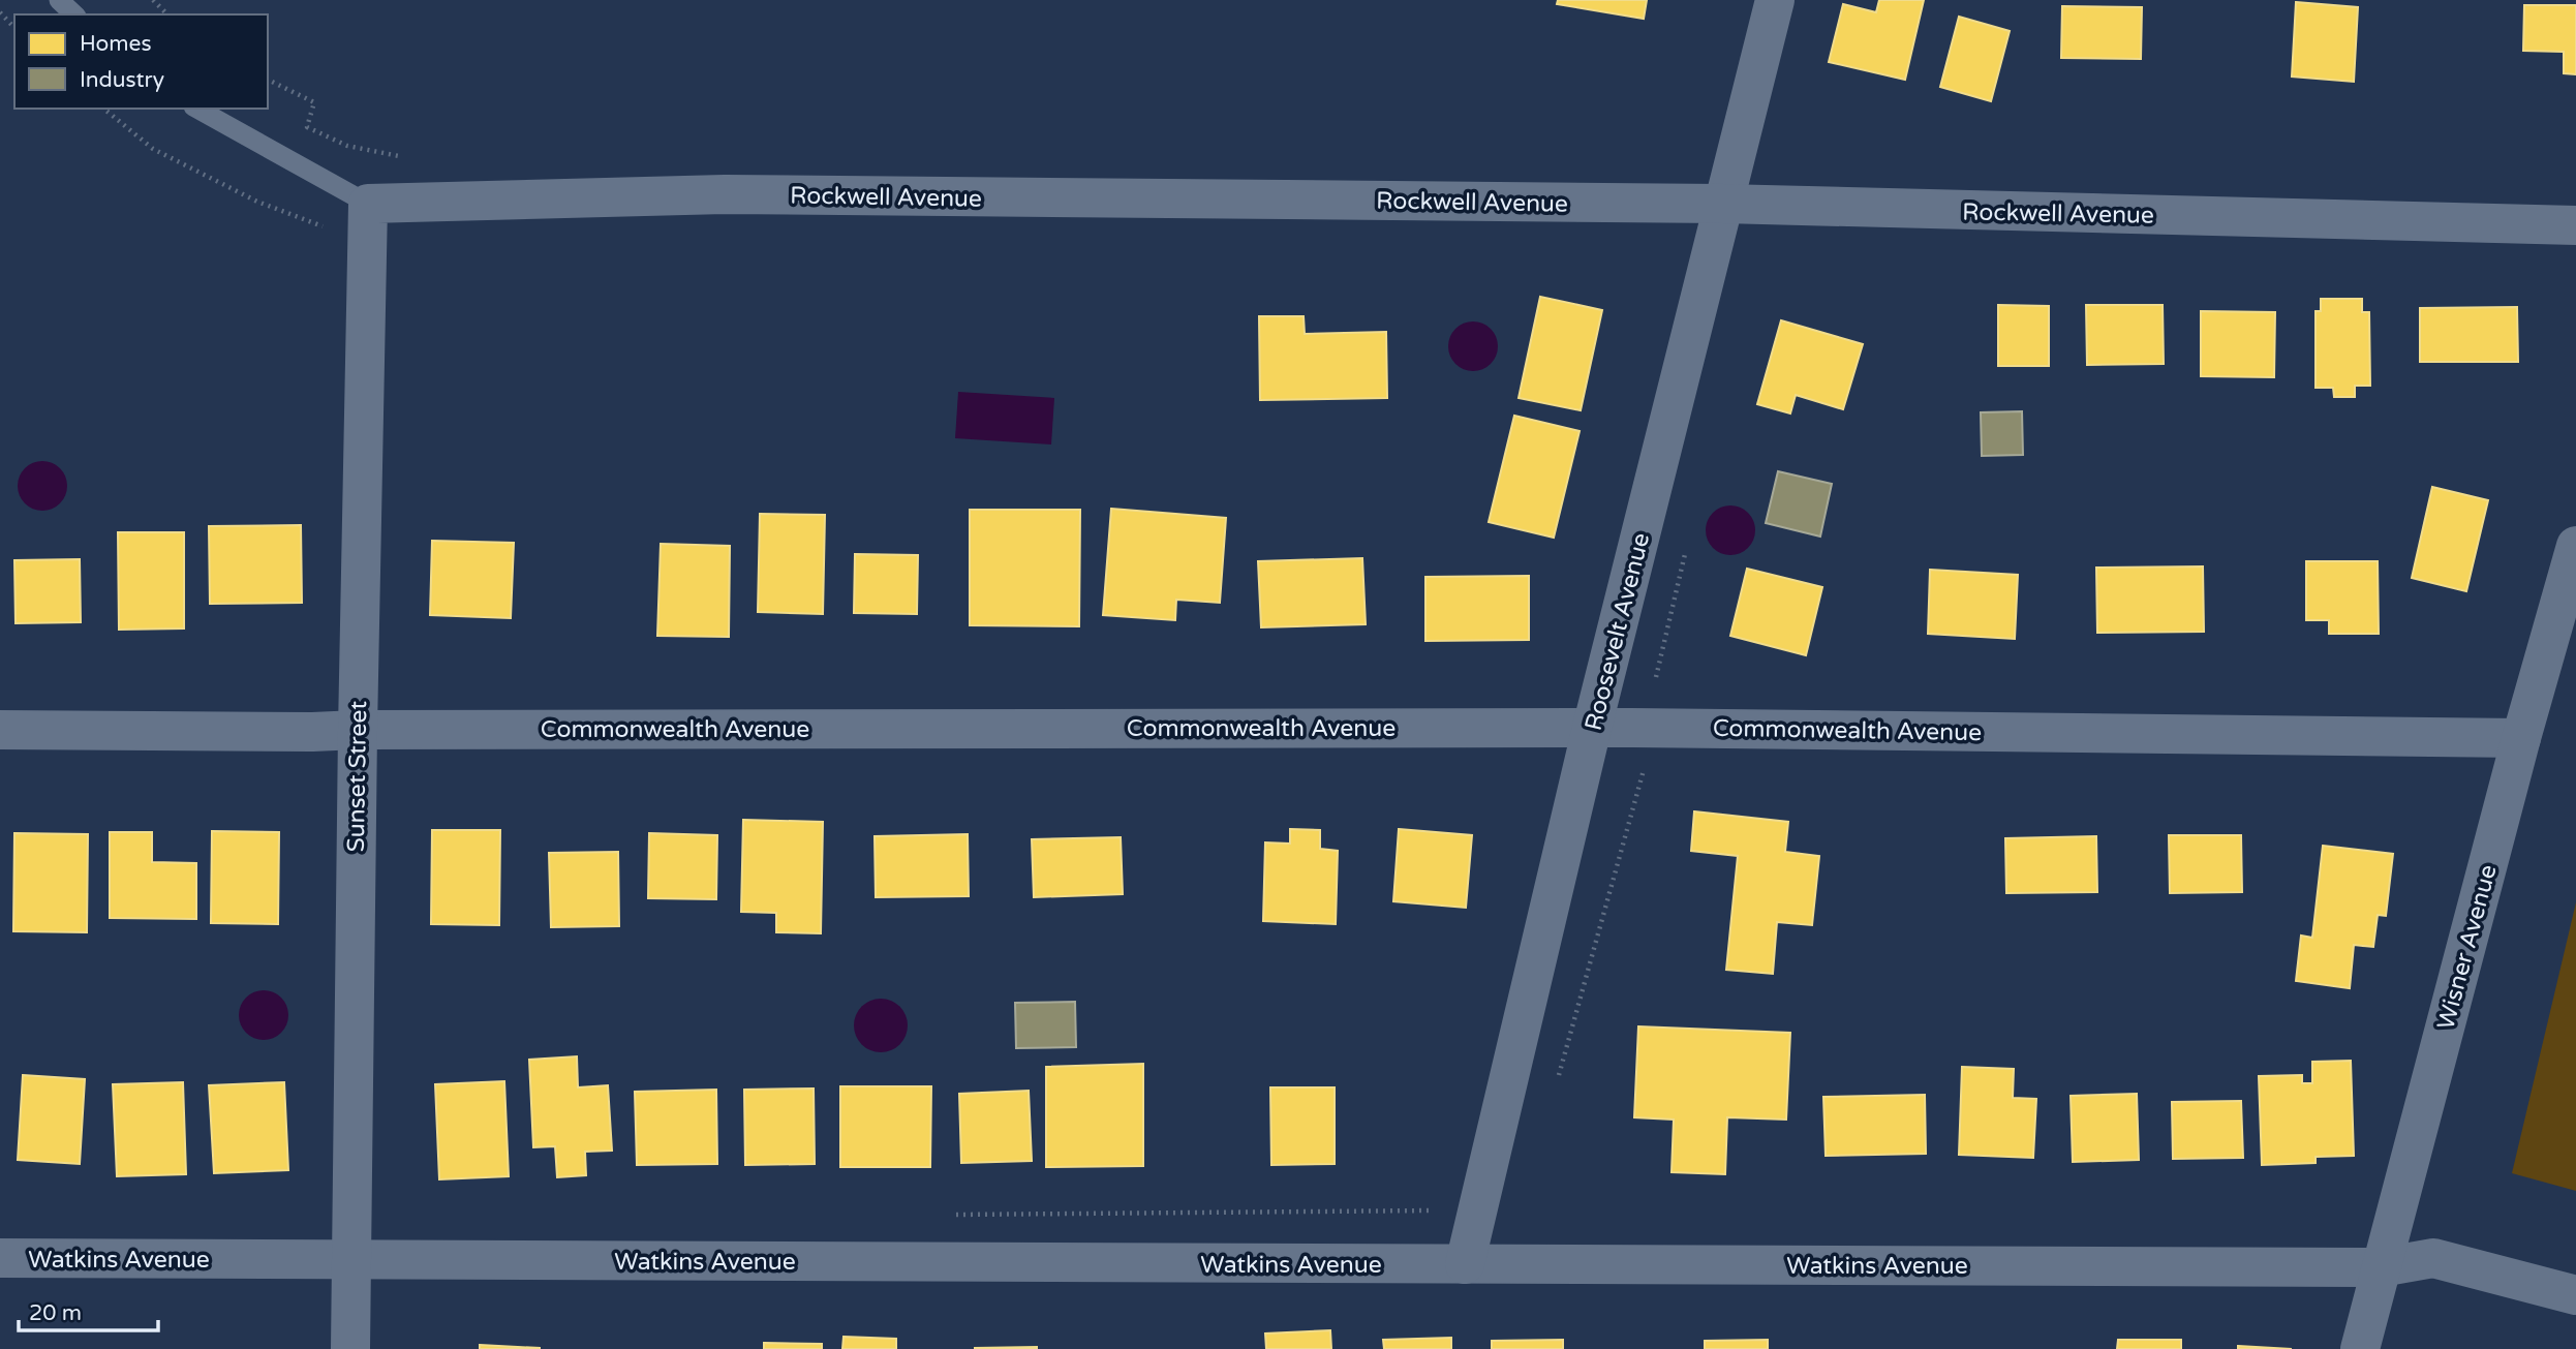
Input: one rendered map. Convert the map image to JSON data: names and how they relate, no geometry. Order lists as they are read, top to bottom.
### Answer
{
  "streets": {
    "street": [
      "Rockwell Avenue",
      "Roosevelt Avenue",
      "Commonwealth Avenue",
      "Sunset Street",
      "Wisner Avenue",
      "Watkins Avenue"
    ]
  },
  "crossings": [
    ["Rockwell Avenue", "Roosevelt Avenue"],
    ["Rockwell Avenue", "Sunset Street"],
    ["Roosevelt Avenue", "Commonwealth Avenue"],
    ["Roosevelt Avenue", "Watkins Avenue"],
    ["Commonwealth Avenue", "Sunset Street"],
    ["Commonwealth Avenue", "Wisner Avenue"],
    ["Sunset Street", "Watkins Avenue"],
    ["Wisner Avenue", "Watkins Avenue"]
  ],
  "legend": ["Homes", "Industry"],
  "scale_bar": "20 m"
}
